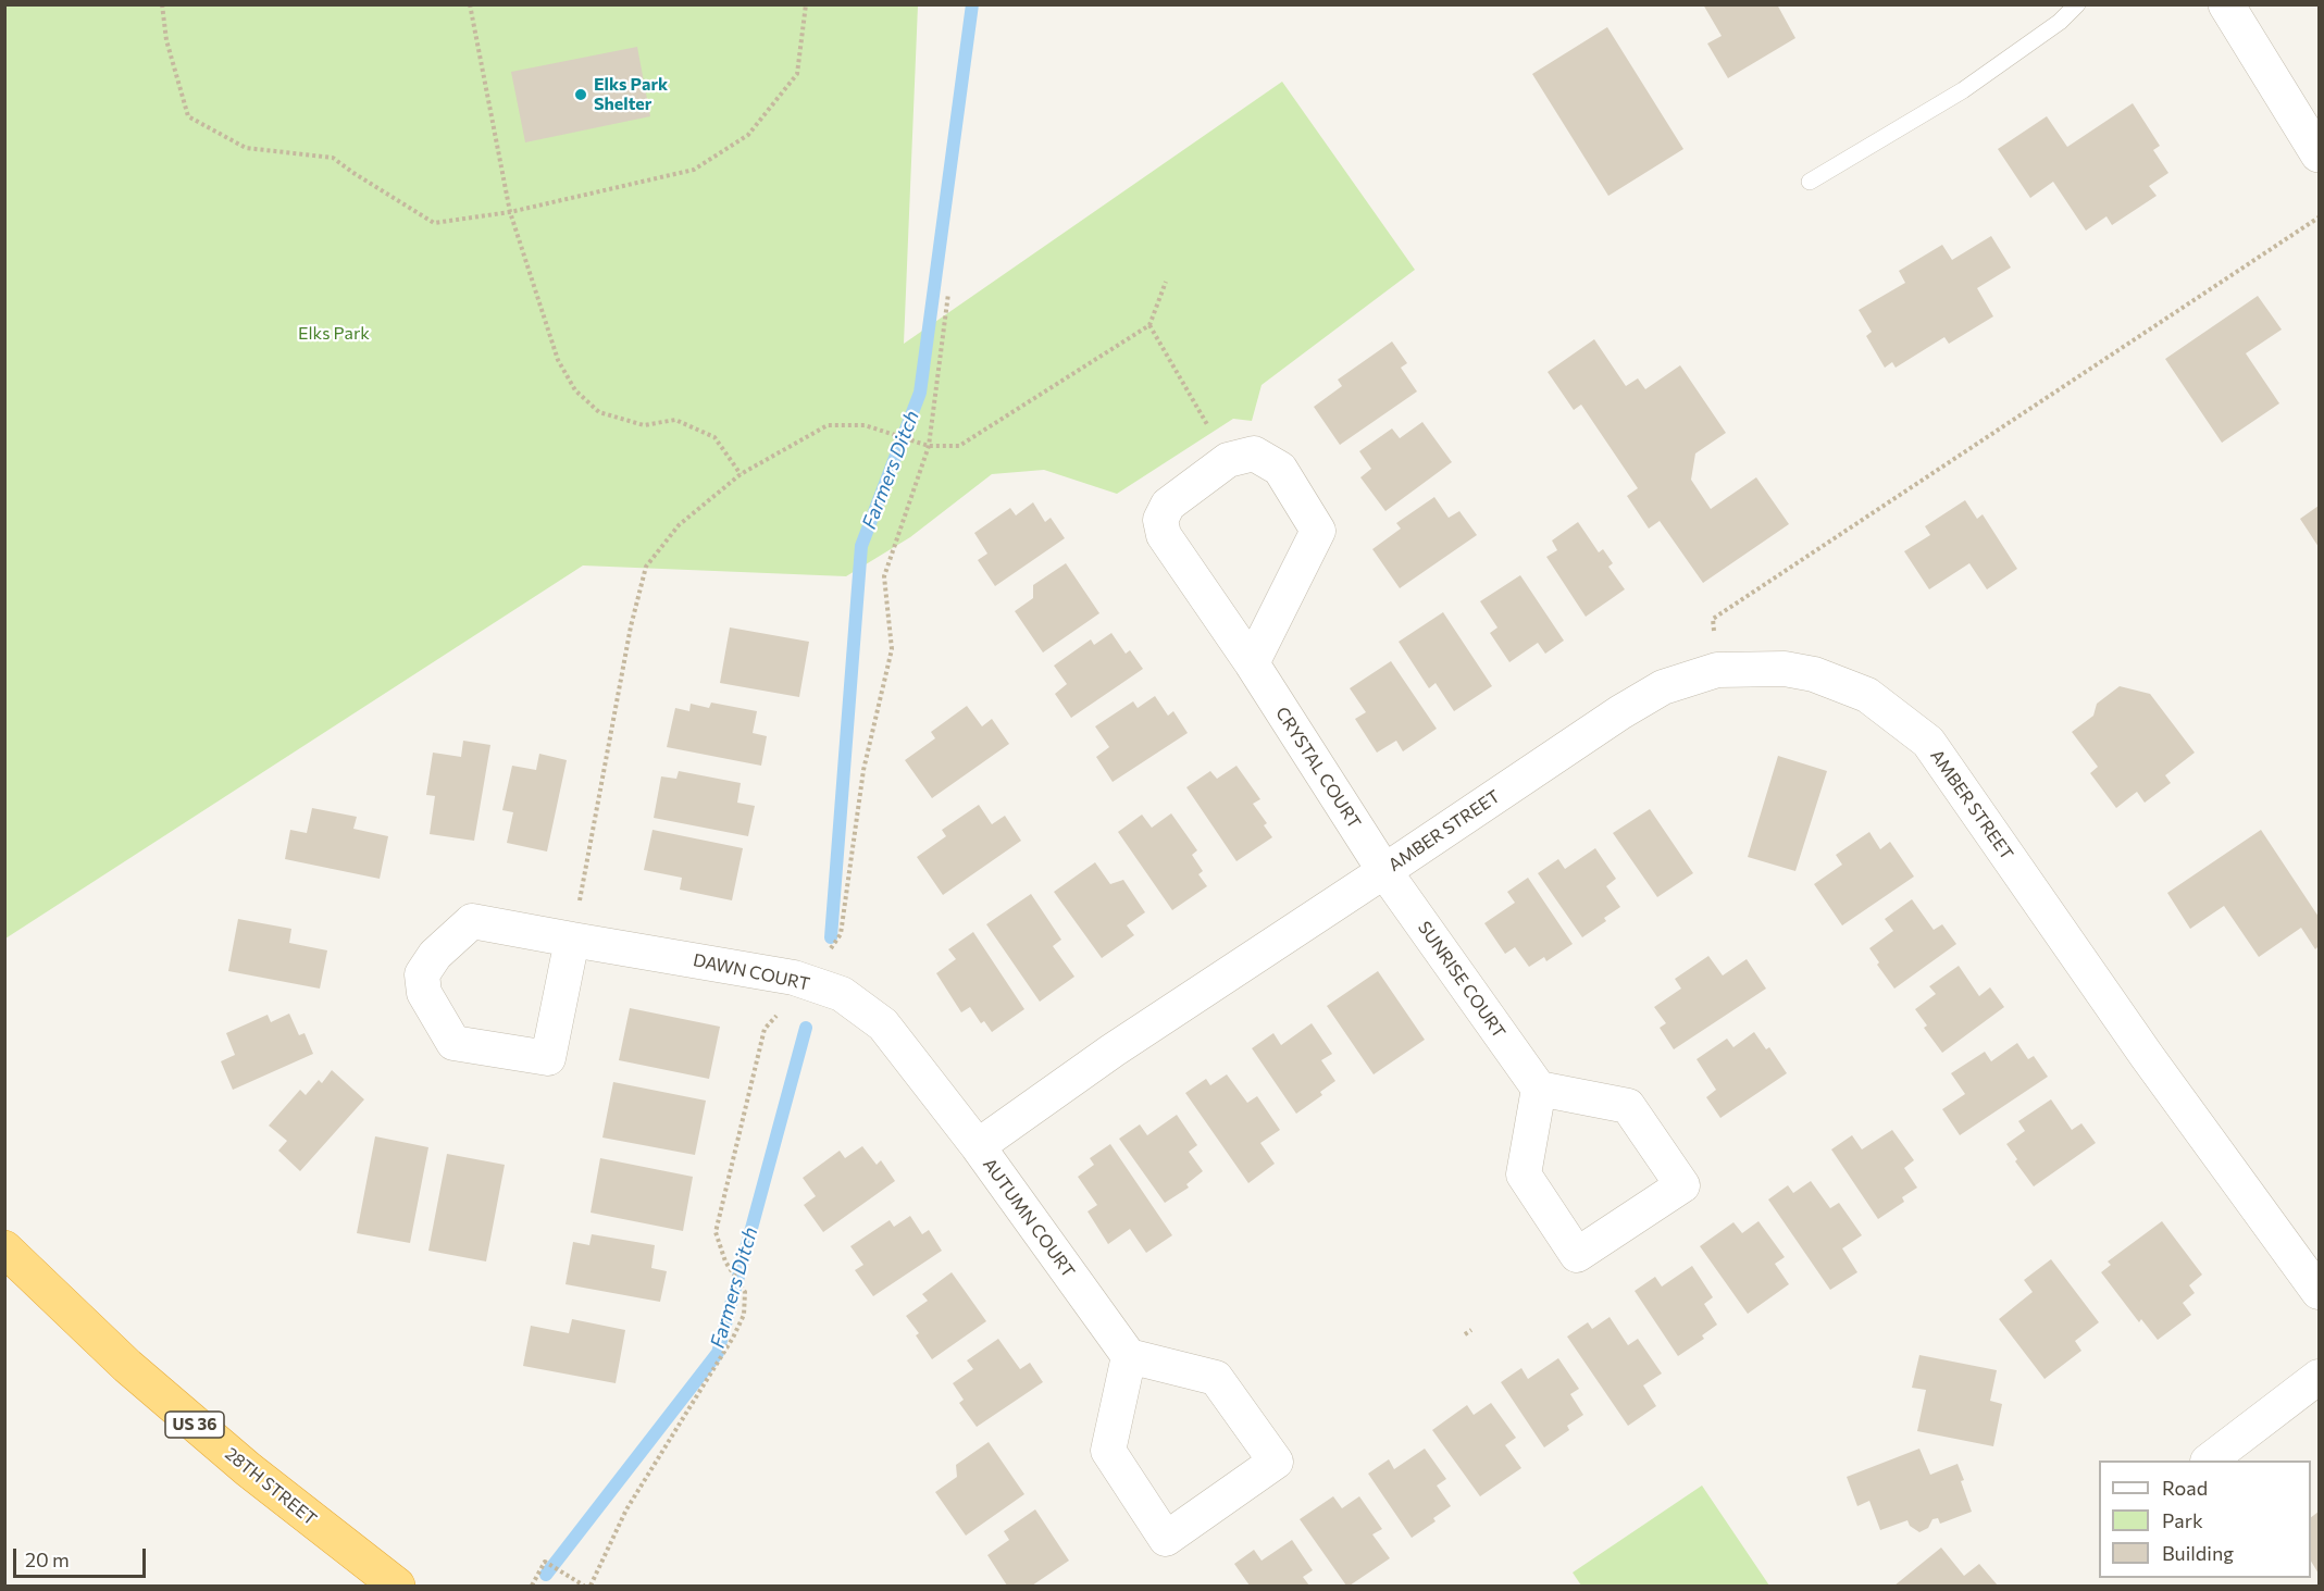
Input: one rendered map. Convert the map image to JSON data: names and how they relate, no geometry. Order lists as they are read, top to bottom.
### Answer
{
  "streets": {
    "highway": ["US 36", "28TH STREET"],
    "street": [
      "CRYSTAL COURT",
      "AMBER STREET",
      "DAWN COURT",
      "SUNRISE COURT",
      "AUTUMN COURT"
    ]
  },
  "crossings": [
    ["CRYSTAL COURT", "AMBER STREET"],
    ["CRYSTAL COURT", "SUNRISE COURT"],
    ["AMBER STREET", "SUNRISE COURT"],
    ["AMBER STREET", "AUTUMN COURT"],
    ["DAWN COURT", "AUTUMN COURT"]
  ],
  "water": ["Farmers Ditch"],
  "parks": ["Elks Park"],
  "places": ["Elks Park Shelter"],
  "legend": ["Road", "Park", "Building"],
  "scale_bar": "20 m"
}
